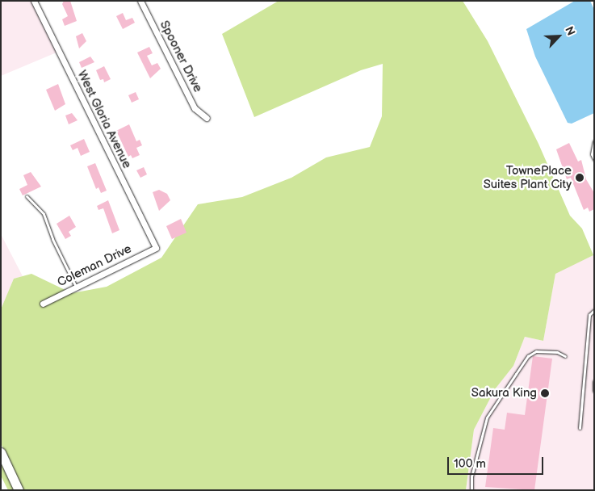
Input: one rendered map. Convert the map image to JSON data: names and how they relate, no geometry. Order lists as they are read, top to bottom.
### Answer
{
  "streets": {
    "street": ["Spooner Drive", "West Gloria Avenue", "Coleman Drive"]
  },
  "crossings": [
    ["West Gloria Avenue", "Coleman Drive"]
  ],
  "places": ["TownePlace Suites Plant City", "Sakura King"],
  "scale_bar": "100 m",
  "north": "top right"
}
